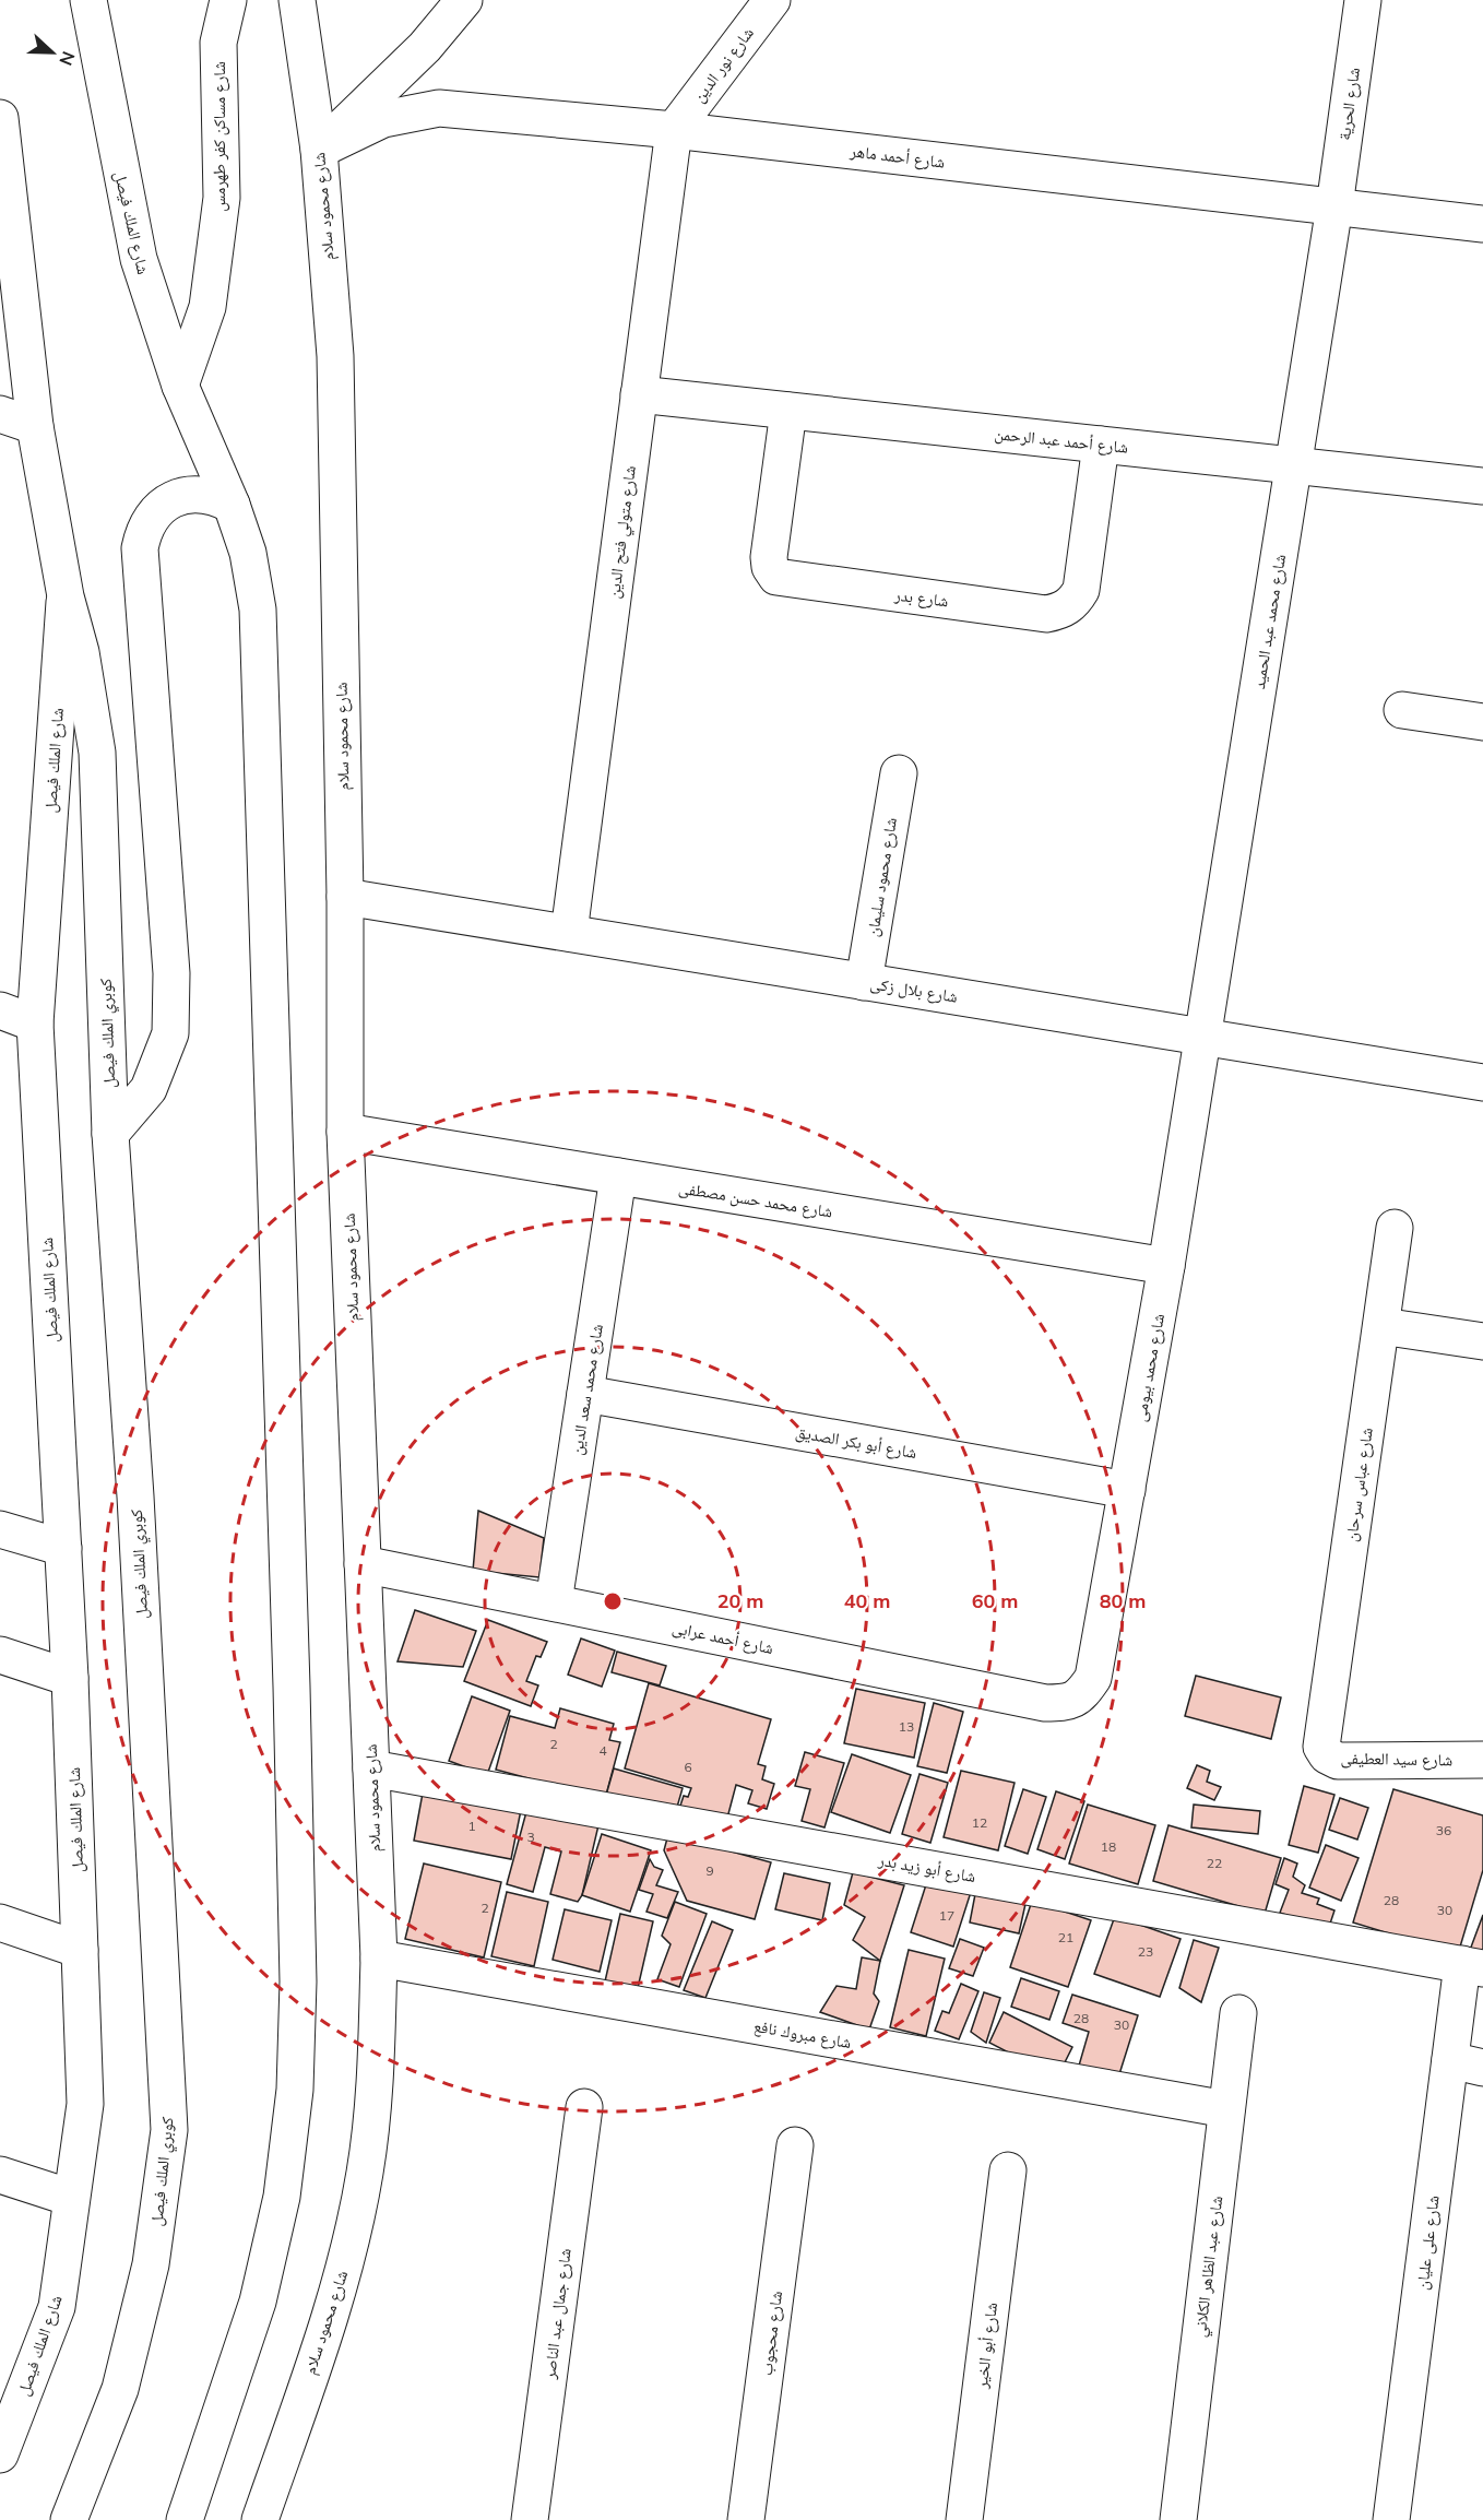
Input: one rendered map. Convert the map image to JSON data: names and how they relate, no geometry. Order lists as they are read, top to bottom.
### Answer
{
  "streets": {
    "street": [
      "شارع نور الدين",
      "شارع الحرية",
      "شارع مساكن كفر طهرمس",
      "شارع أحمد ماهر",
      "شارع محمود سلام",
      "شارع الملك فيصل",
      "شارع أحمد عبد الرحمن",
      "شارع متولي فتح الدين",
      "شارع بدر",
      "شارع محمد عبد الحميد",
      "شارع محمود سليمان",
      "شارع بلال زكى",
      "كوبري الملك فيصل",
      "شارع محمد حسن مصطفى",
      "شارع محمد بيومى",
      "شارع محمد سعد الدين",
      "شارع أبو بكر الصديق",
      "شارع عباس سرحان",
      "شارع أحمد عرابى",
      "شارع سيد العطيفى",
      "شارع أبو زيد بدر",
      "شارع مبروك نافع",
      "شارع على عليان",
      "شارع عبد الظاهر الكلاني",
      "شارع جمال عبد الناصر",
      "شارع محجوب",
      "شارع أبو الخير"
    ]
  },
  "crossings": [
    ["شارع نور الدين", "شارع أحمد ماهر"],
    ["شارع نور الدين", "شارع متولي فتح الدين"],
    ["شارع الحرية", "شارع أحمد ماهر"],
    ["شارع الحرية", "شارع محمد عبد الحميد"],
    ["شارع مساكن كفر طهرمس", "شارع الملك فيصل"],
    ["شارع أحمد ماهر", "شارع محمود سلام"],
    ["شارع أحمد ماهر", "شارع متولي فتح الدين"],
    ["شارع أحمد ماهر", "شارع محمد عبد الحميد"],
    ["شارع محمود سلام", "شارع بلال زكى"],
    ["شارع محمود سلام", "شارع محمد حسن مصطفى"],
    ["شارع محمود سلام", "شارع أحمد عرابى"],
    ["شارع محمود سلام", "شارع أبو زيد بدر"],
    ["شارع محمود سلام", "شارع مبروك نافع"],
    ["شارع الملك فيصل", "كوبري الملك فيصل"],
    ["شارع أحمد عبد الرحمن", "شارع متولي فتح الدين"],
    ["شارع أحمد عبد الرحمن", "شارع بدر"],
    ["شارع أحمد عبد الرحمن", "شارع محمد عبد الحميد"],
    ["شارع متولي فتح الدين", "شارع بلال زكى"],
    ["شارع محمد عبد الحميد", "شارع بلال زكى"],
    ["شارع محمد عبد الحميد", "شارع محمد بيومى"],
    ["شارع محمود سليمان", "شارع بلال زكى"],
    ["شارع بلال زكى", "شارع محمد بيومى"],
    ["شارع محمد حسن مصطفى", "شارع محمد بيومى"],
    ["شارع محمد حسن مصطفى", "شارع محمد سعد الدين"],
    ["شارع محمد بيومى", "شارع أبو بكر الصديق"],
    ["شارع محمد بيومى", "شارع أحمد عرابى"],
    ["شارع محمد سعد الدين", "شارع أبو بكر الصديق"],
    ["شارع محمد سعد الدين", "شارع أحمد عرابى"],
    ["شارع عباس سرحان", "شارع سيد العطيفى"],
    ["شارع أبو زيد بدر", "شارع على عليان"],
    ["شارع مبروك نافع", "شارع عبد الظاهر الكلاني"]
  ],
  "house_numbers": [
    "13",
    "2",
    "4",
    "6",
    "12",
    "1",
    "36",
    "3",
    "18",
    "22",
    "9",
    "28",
    "2",
    "30",
    "17",
    "21",
    "23",
    "28",
    "30"
  ],
  "north": "right",
  "rings": [
    "20 m",
    "40 m",
    "60 m",
    "80 m"
  ]
}
